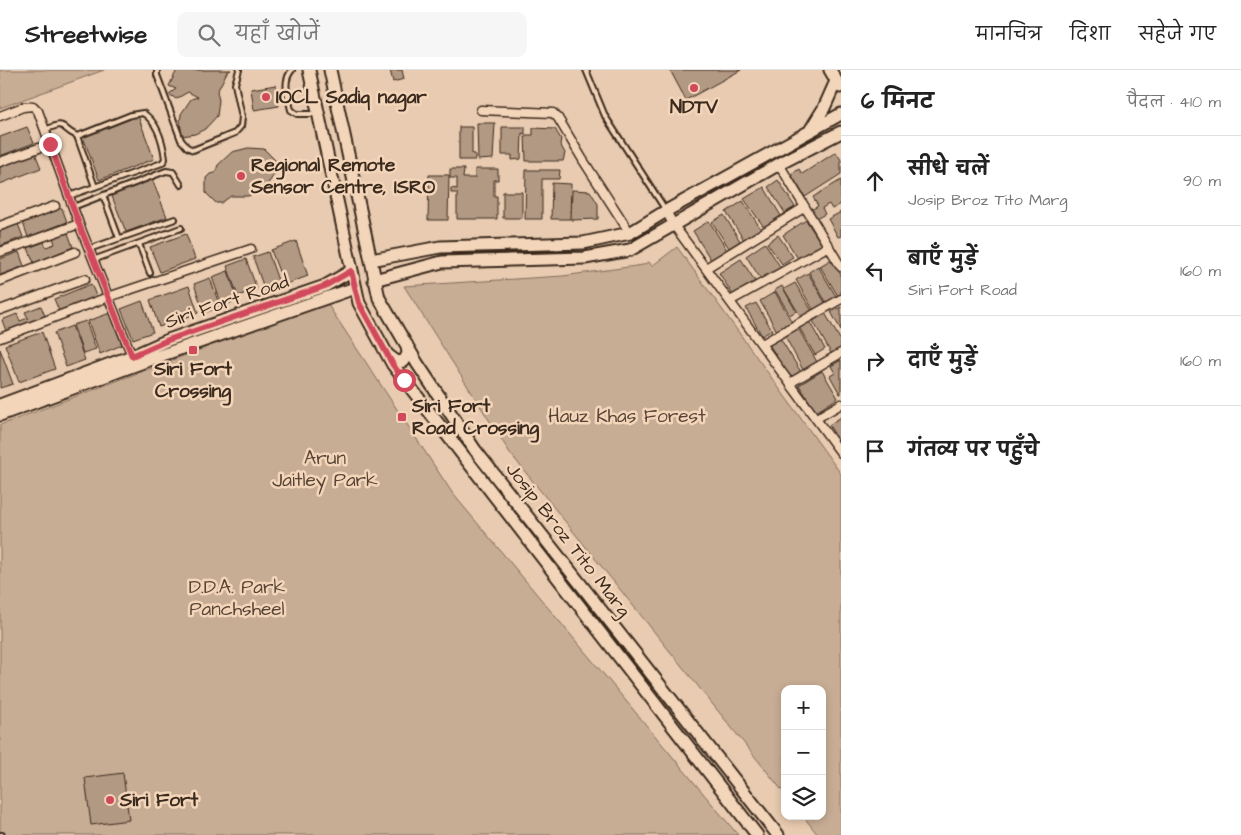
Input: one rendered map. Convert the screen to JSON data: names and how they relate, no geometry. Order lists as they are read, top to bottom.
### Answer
{
  "streets": {
    "street": ["Siri Fort Road", "Josip Broz Tito Marg"]
  },
  "crossings": [
    ["Siri Fort Road", "Josip Broz Tito Marg"]
  ],
  "parks": ["Hauz Khas Forest", "Arun Jaitley Park", "D.D.A. Park Panchsheel"],
  "places": {
    "other": [
      "NDTV",
      "IOCL Sadiq nagar",
      "Regional Remote Sensor Centre, ISRO",
      "Siri Fort"
    ],
    "transit": ["Siri Fort Crossing", "Siri Fort Road Crossing"]
  },
  "page": {
    "header": "Streetwise",
    "search": "यहाँ खोजें",
    "nav": ["मानचित्र", "दिशा", "सहेजे गए"],
    "heading": ["6 मिनट", "पैदल · 410 m"],
    "list": [
      ["सीधे चलें", "Josip Broz Tito Marg", "90 m"],
      ["बाएँ मुड़ें", "Siri Fort Road", "160 m"],
      ["दाएँ मुड़ें", "160 m"],
      "गंतव्य पर पहुँचे"
    ],
    "map_buttons": ["+", "−"]
  }
}
